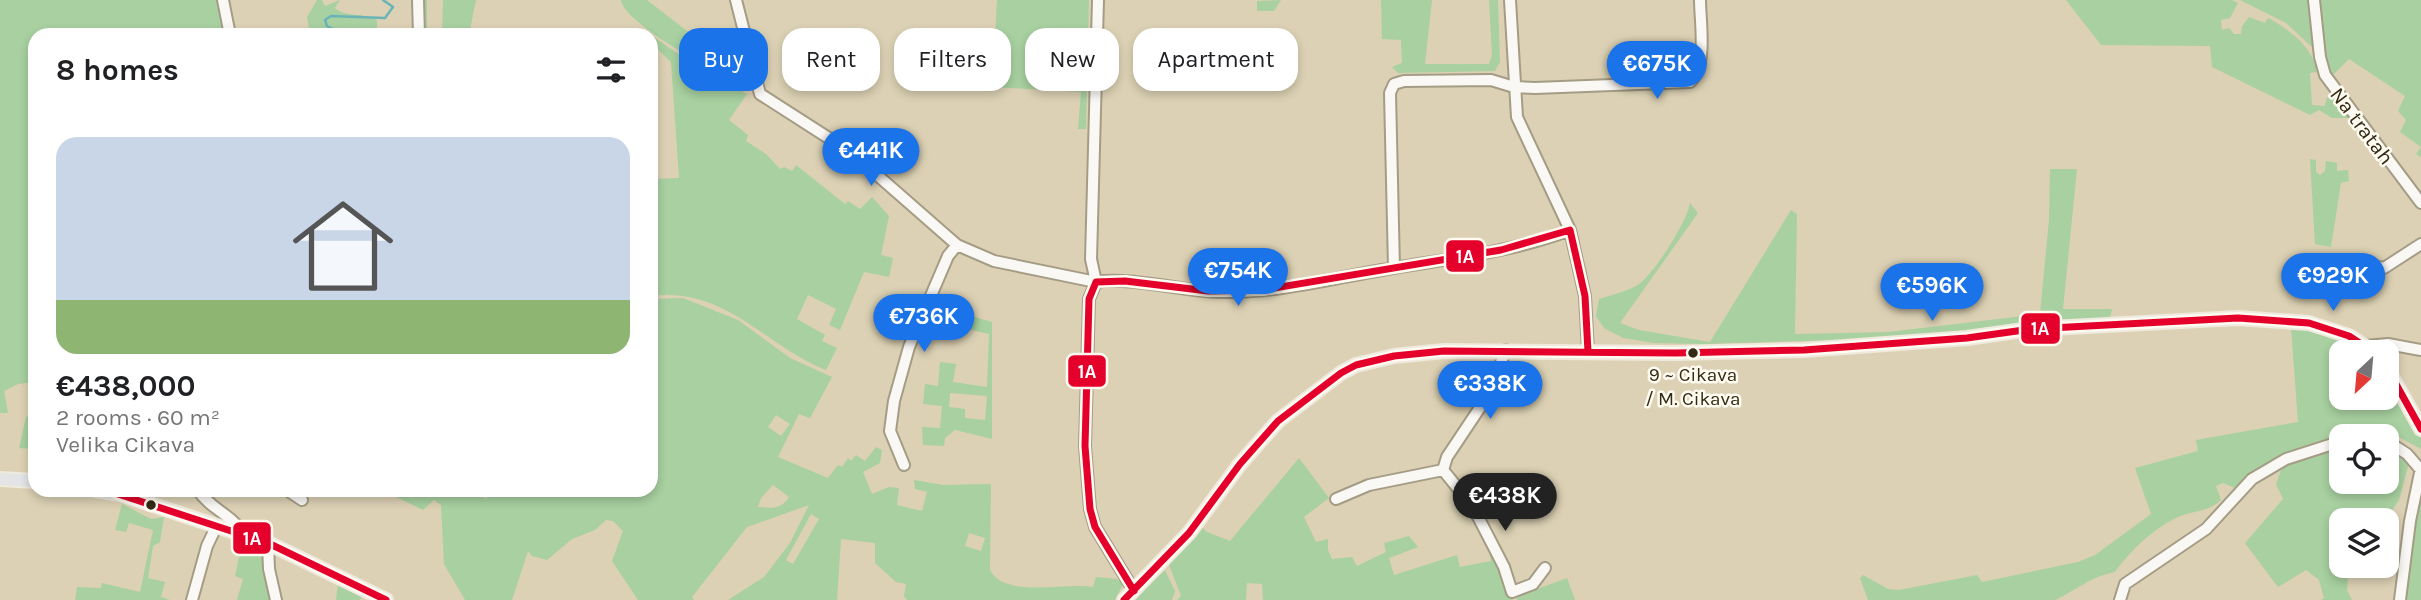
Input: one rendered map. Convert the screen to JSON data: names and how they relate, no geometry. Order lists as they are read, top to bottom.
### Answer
{
  "streets": {
    "street": ["Na tratah"]
  },
  "places": ["9 ~ Cikava / M. Cikava"],
  "lines": ["transit line 1A"],
  "north": "bottom left",
  "page": {
    "chip": [
      "Buy",
      "Rent",
      "Filters",
      "New",
      "Apartment"
    ],
    "heading": "8 homes",
    "price": [
      "€675K",
      "€441K",
      "€754K",
      "€929K",
      "€596K",
      "€736K",
      "€338K",
      "€438K"
    ],
    "list": [
      {
        "name": "€438,000",
        "note": "2 rooms · 60 m² · Velika Cikava"
      }
    ]
  }
}
